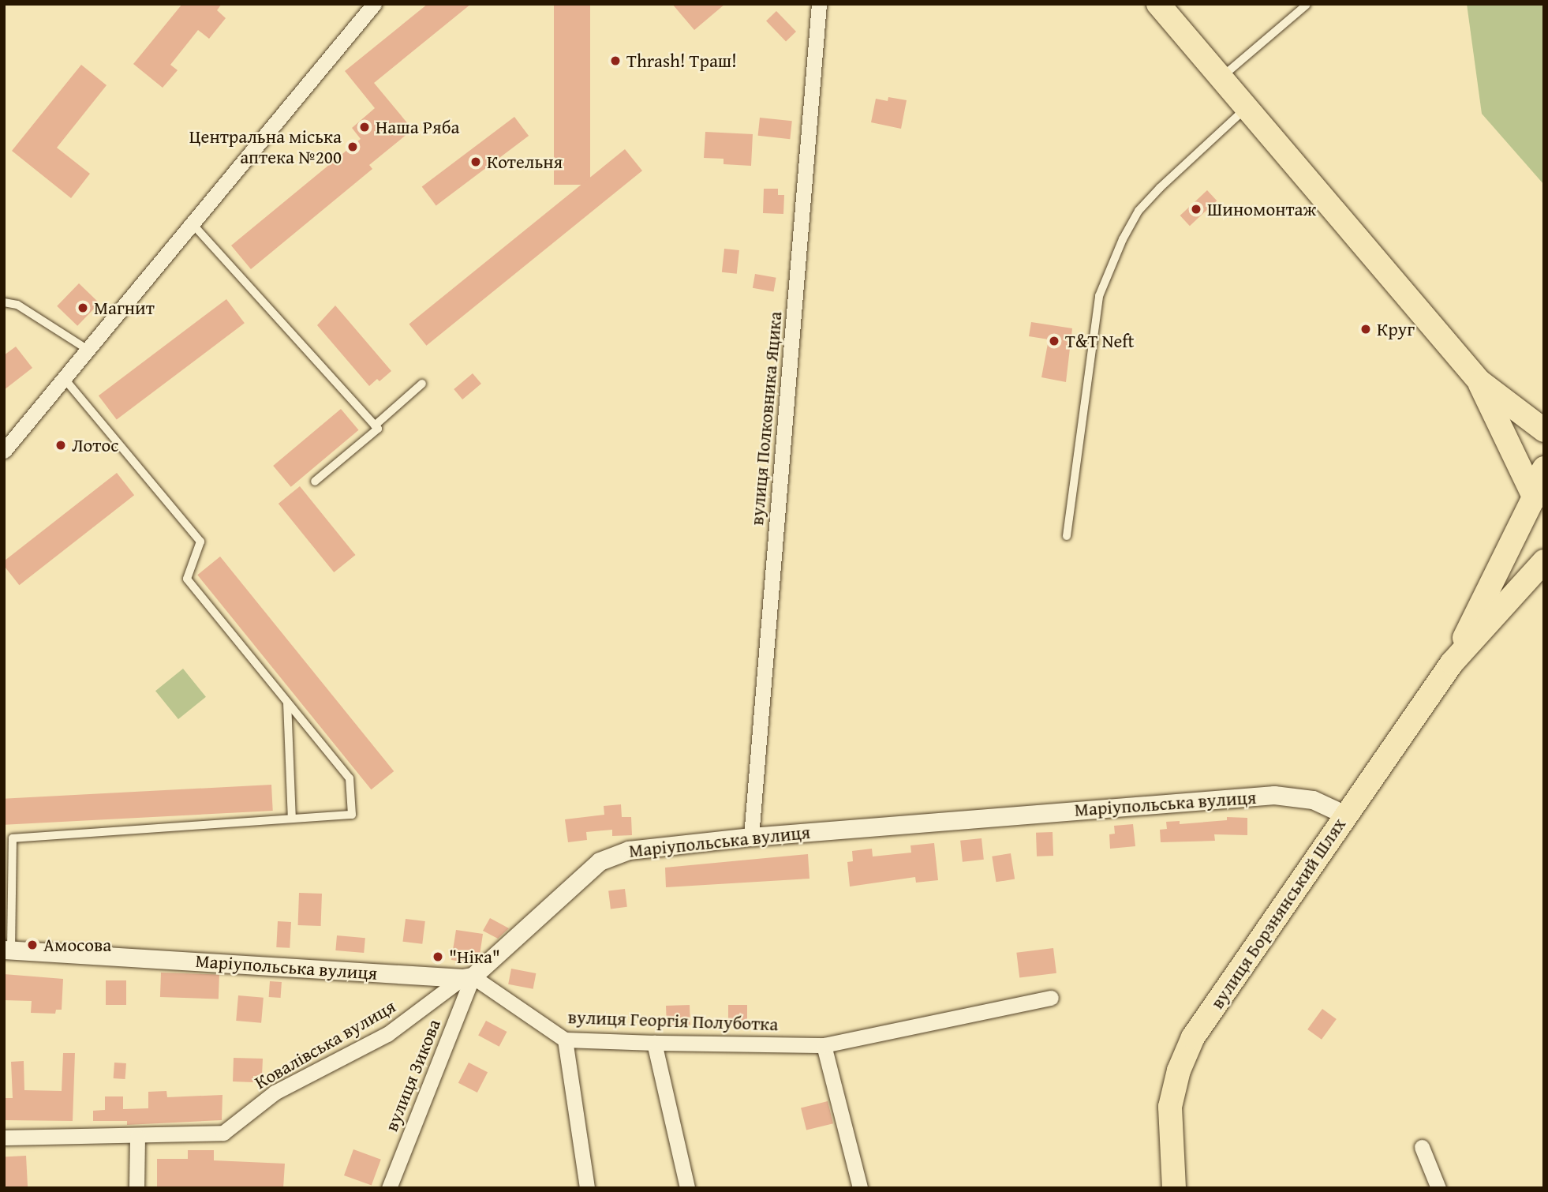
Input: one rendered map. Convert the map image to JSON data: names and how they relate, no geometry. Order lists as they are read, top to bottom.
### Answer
{
  "streets": {
    "main road": ["вулиця Борзнянський Шлях"],
    "street": [
      "вулиця Полковника Яцика",
      "Маріупольська вулиця",
      "вулиця Георгія Полуботка",
      "Ковалівська вулиця",
      "вулиця Зикова"
    ]
  },
  "crossings": [
    ["вулиця Полковника Яцика", "Маріупольська вулиця"],
    ["Маріупольська вулиця", "вулиця Борзнянський Шлях"],
    ["Маріупольська вулиця", "вулиця Георгія Полуботка"],
    ["Маріупольська вулиця", "Ковалівська вулиця"],
    ["Маріупольська вулиця", "вулиця Зикова"],
    ["вулиця Георгія Полуботка", "Ковалівська вулиця"],
    ["вулиця Георгія Полуботка", "вулиця Зикова"],
    ["Ковалівська вулиця", "вулиця Зикова"]
  ],
  "places": [
    "Thrash! Траш!",
    "Наша Ряба",
    "Центральна міська аптека №200",
    "Котельня",
    "Шиномонтаж",
    "Магнит",
    "Круг",
    "T&T Neft",
    "Лотос",
    "Амосова",
    "\"Ніка\""
  ]
}
